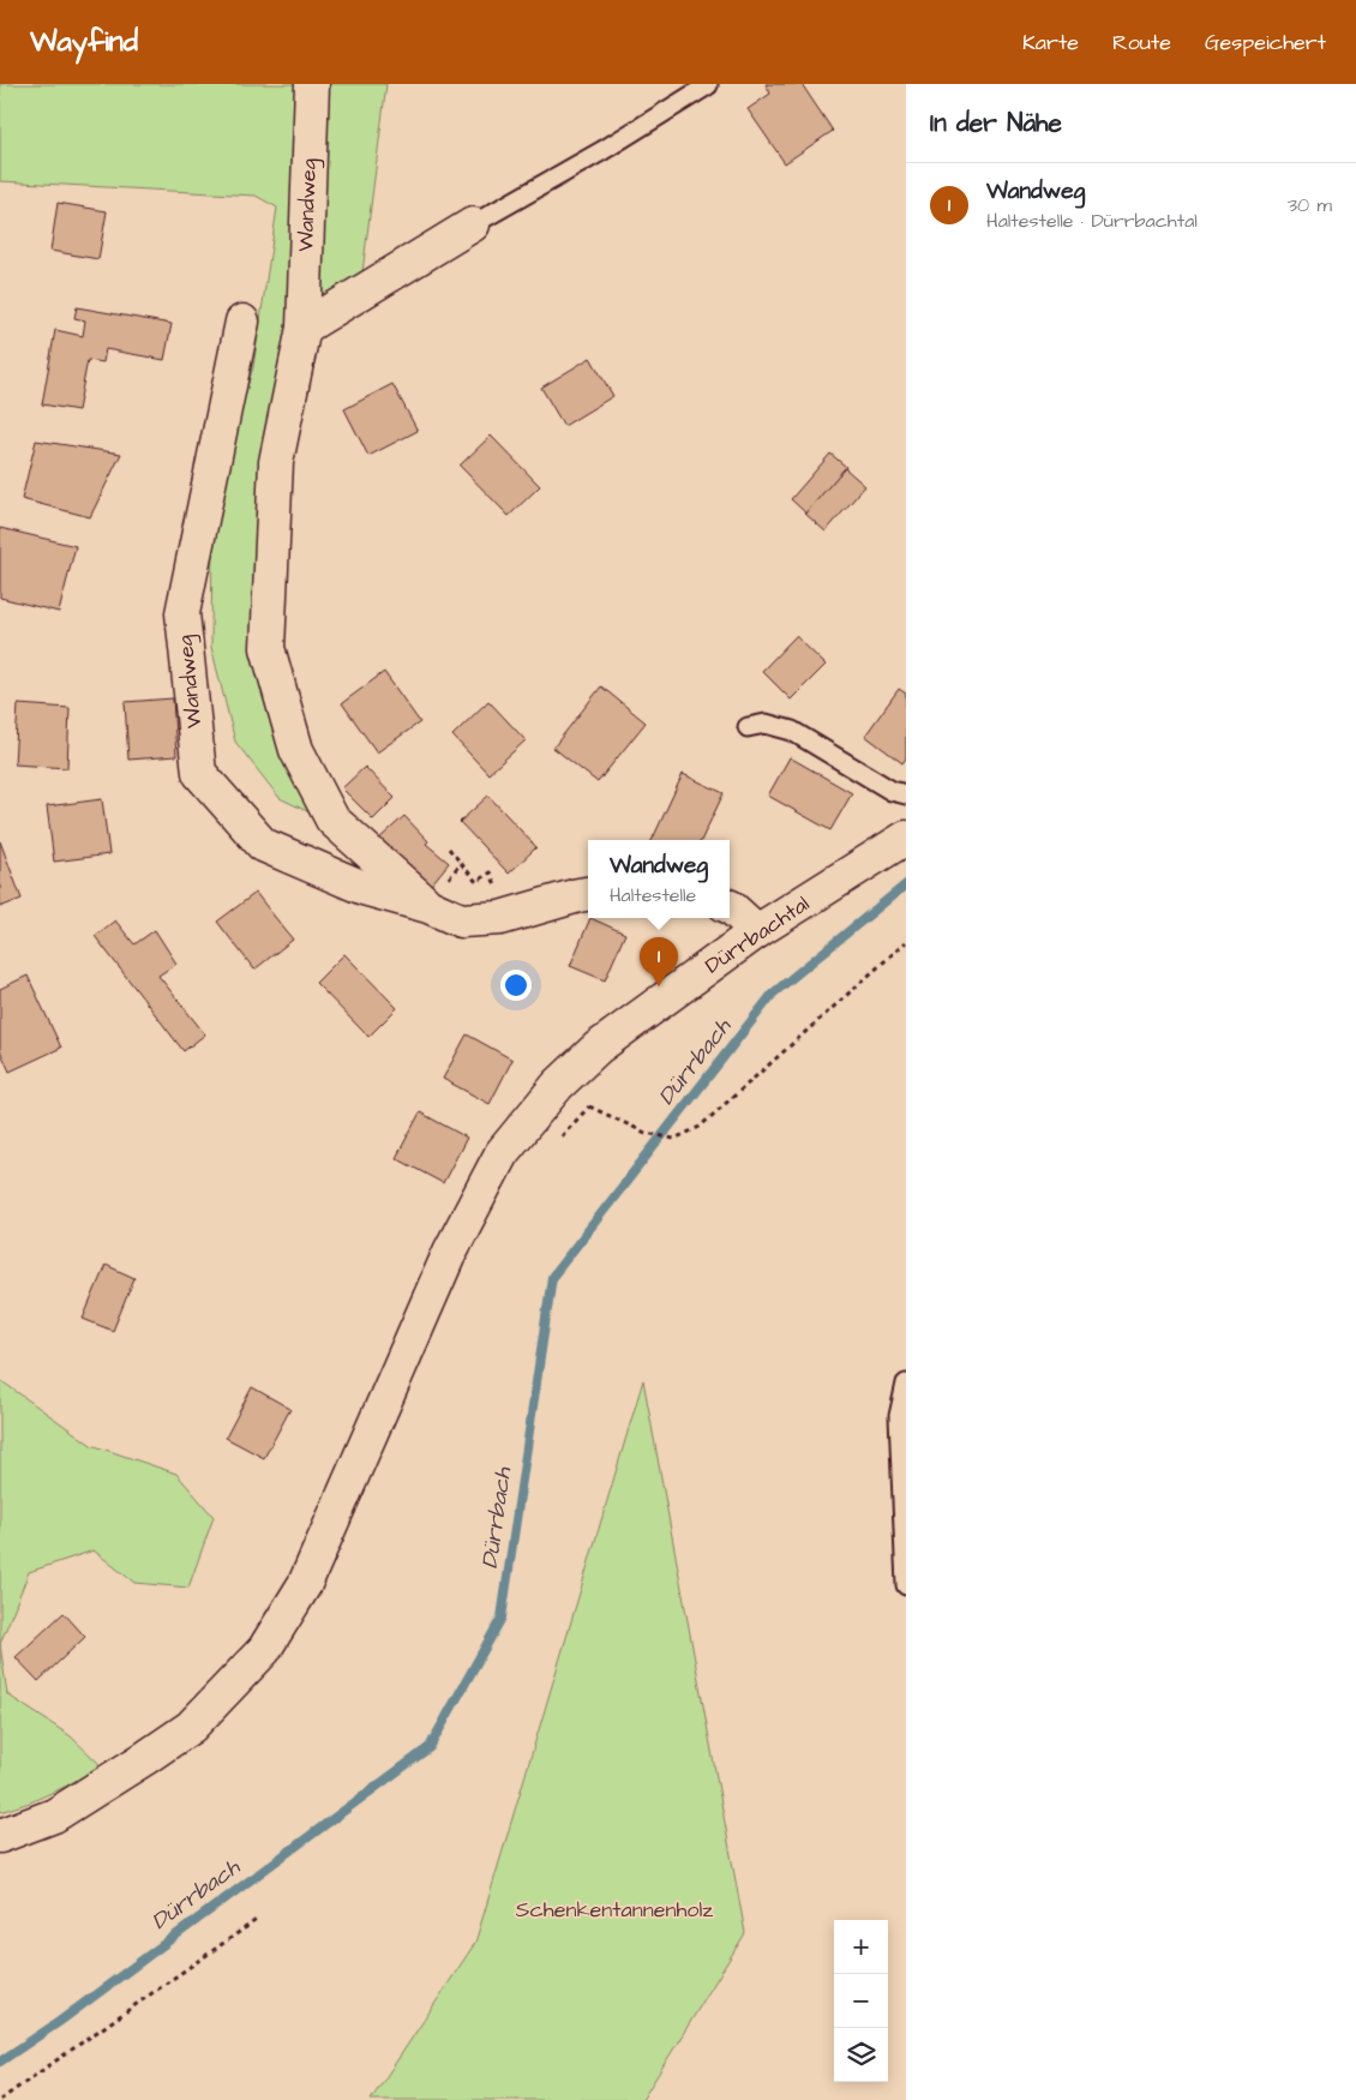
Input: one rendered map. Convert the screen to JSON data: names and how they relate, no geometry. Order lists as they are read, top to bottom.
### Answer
{
  "streets": {
    "street": ["Wandweg", "Dürrbachtal"]
  },
  "water": ["Dürrbach"],
  "parks": ["Schenkentannenholz"],
  "page": {
    "header": "Wayfind",
    "nav": ["Karte", "Route", "Gespeichert"],
    "heading": "In der Nähe",
    "list": [
      {
        "mark": "1",
        "name": "Wandweg",
        "note": "Haltestelle · Dürrbachtal",
        "value": "30 m"
      }
    ],
    "popup": ["Wandweg", "Haltestelle"],
    "pins": "1",
    "map_buttons": ["+", "−"]
  }
}
